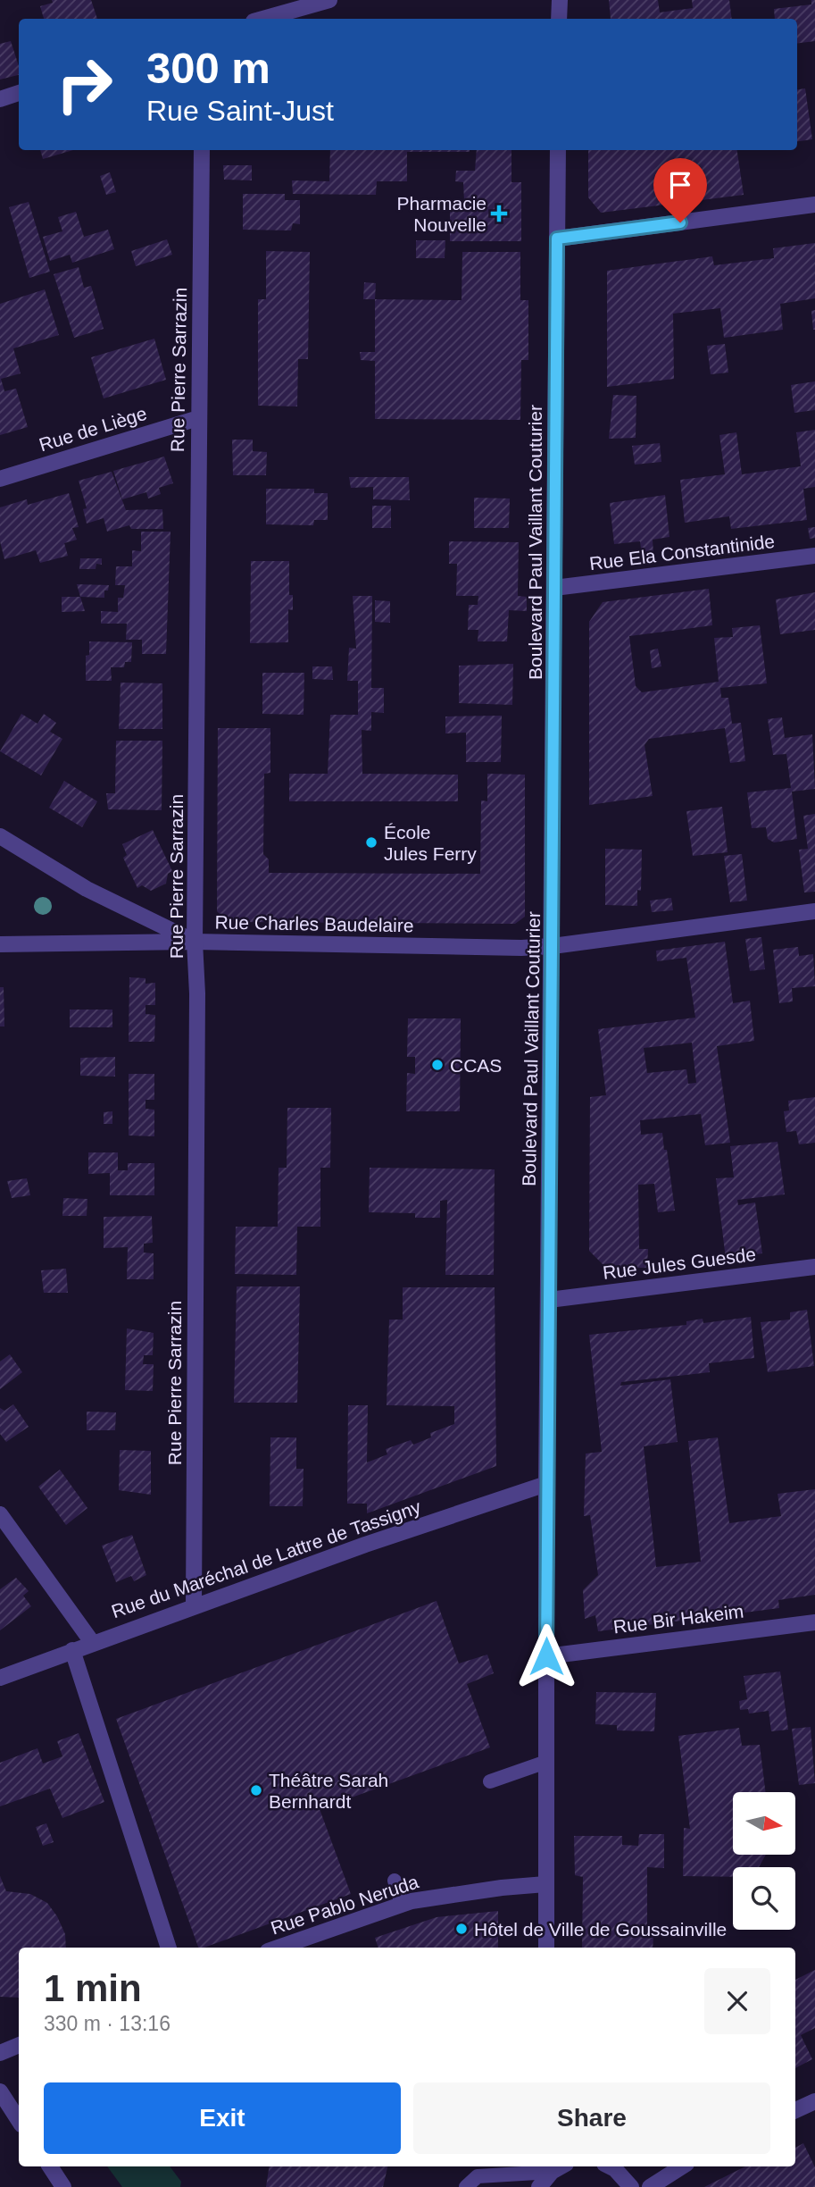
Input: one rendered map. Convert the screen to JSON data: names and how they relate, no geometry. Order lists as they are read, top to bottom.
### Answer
{
  "streets": {
    "street": [
      "Rue Pierre Sarrazin",
      "Rue de Liège",
      "Boulevard Paul Vaillant Couturier",
      "Rue Ela Constantinide",
      "Rue Charles Baudelaire",
      "Rue Jules Guesde",
      "Rue du Maréchal de Lattre de Tassigny",
      "Rue Bir Hakeim",
      "Rue Pablo Neruda"
    ]
  },
  "crossings": [
    ["Rue Pierre Sarrazin", "Rue de Liège"],
    ["Rue Pierre Sarrazin", "Rue Charles Baudelaire"],
    ["Rue Pierre Sarrazin", "Rue du Maréchal de Lattre de Tassigny"],
    ["Boulevard Paul Vaillant Couturier", "Rue Ela Constantinide"],
    ["Boulevard Paul Vaillant Couturier", "Rue Charles Baudelaire"],
    ["Boulevard Paul Vaillant Couturier", "Rue Jules Guesde"],
    ["Boulevard Paul Vaillant Couturier", "Rue du Maréchal de Lattre de Tassigny"],
    ["Boulevard Paul Vaillant Couturier", "Rue Bir Hakeim"],
    ["Boulevard Paul Vaillant Couturier", "Rue Pablo Neruda"]
  ],
  "places": {
    "health": ["Pharmacie Nouvelle"],
    "other": [
      "École Jules Ferry",
      "CCAS",
      "Théâtre Sarah Bernhardt",
      "Hôtel de Ville de Goussainville"
    ]
  },
  "north": "right",
  "page": {
    "turn": ["300 m", "Rue Saint-Just"],
    "heading": ["1 min", "330 m · 13:16"],
    "buttons": ["Exit", "Share"]
  }
}
